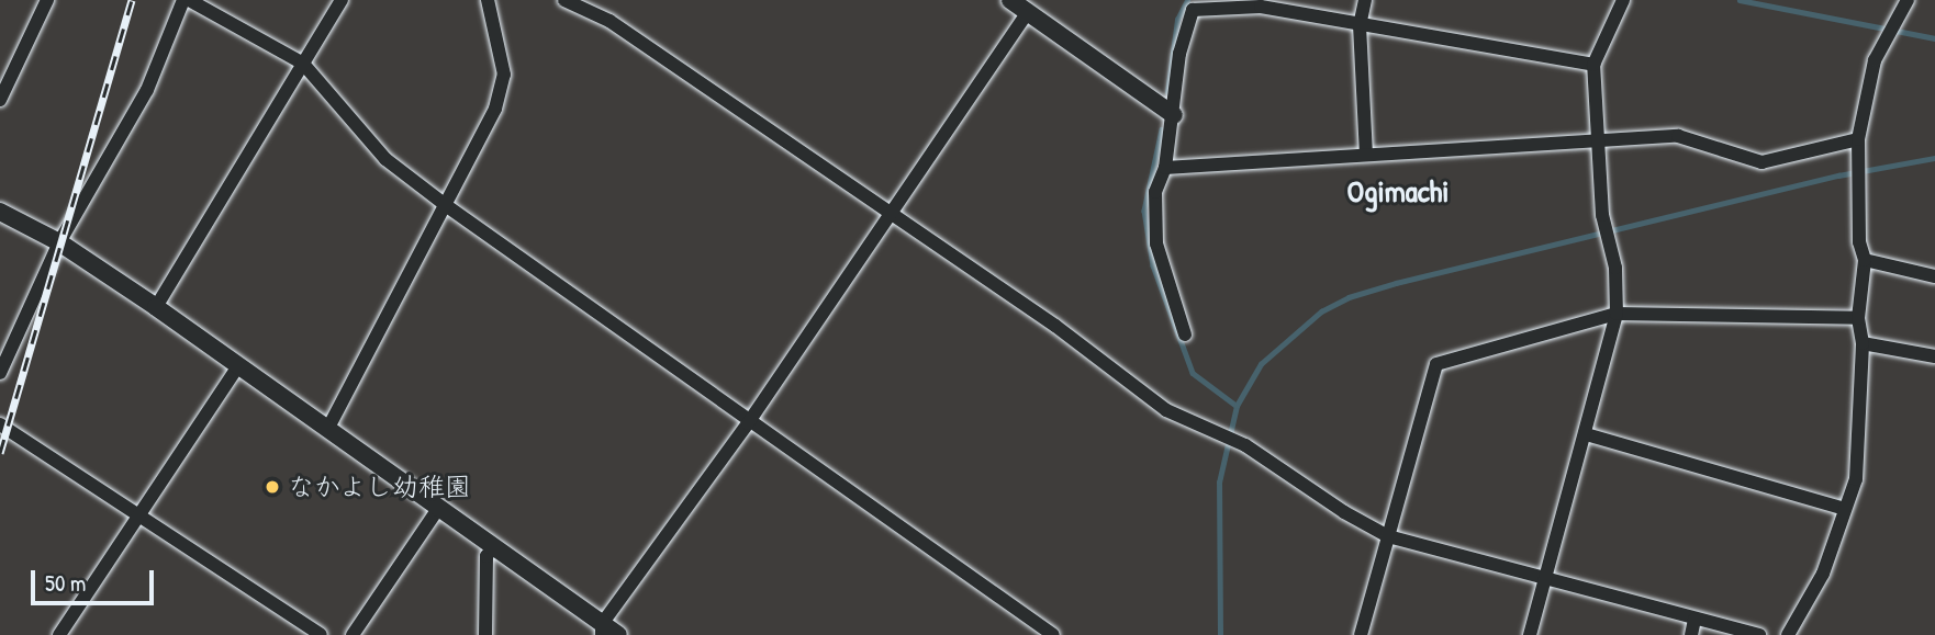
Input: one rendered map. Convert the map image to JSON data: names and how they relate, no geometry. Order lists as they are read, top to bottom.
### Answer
{
  "districts": ["Ogimachi"],
  "places": ["なかよし幼稚園"],
  "scale_bar": "50 m"
}
